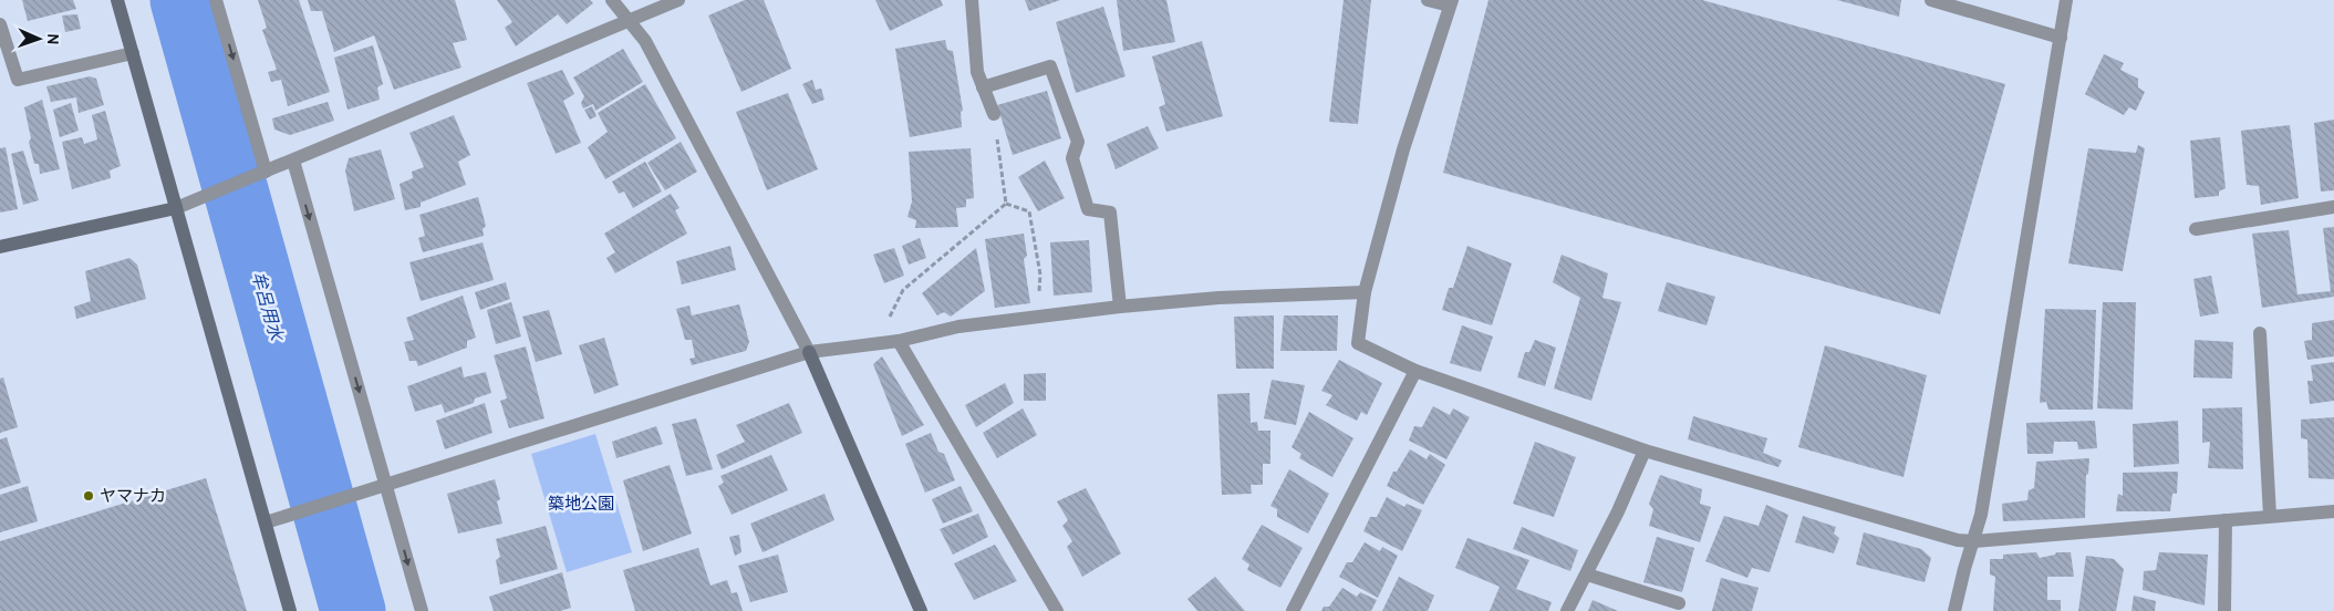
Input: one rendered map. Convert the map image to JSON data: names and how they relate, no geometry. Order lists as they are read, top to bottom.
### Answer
{
  "water": ["牟呂用水"],
  "parks": ["築地公園"],
  "places": ["ヤマナカ"],
  "north": "right"
}
